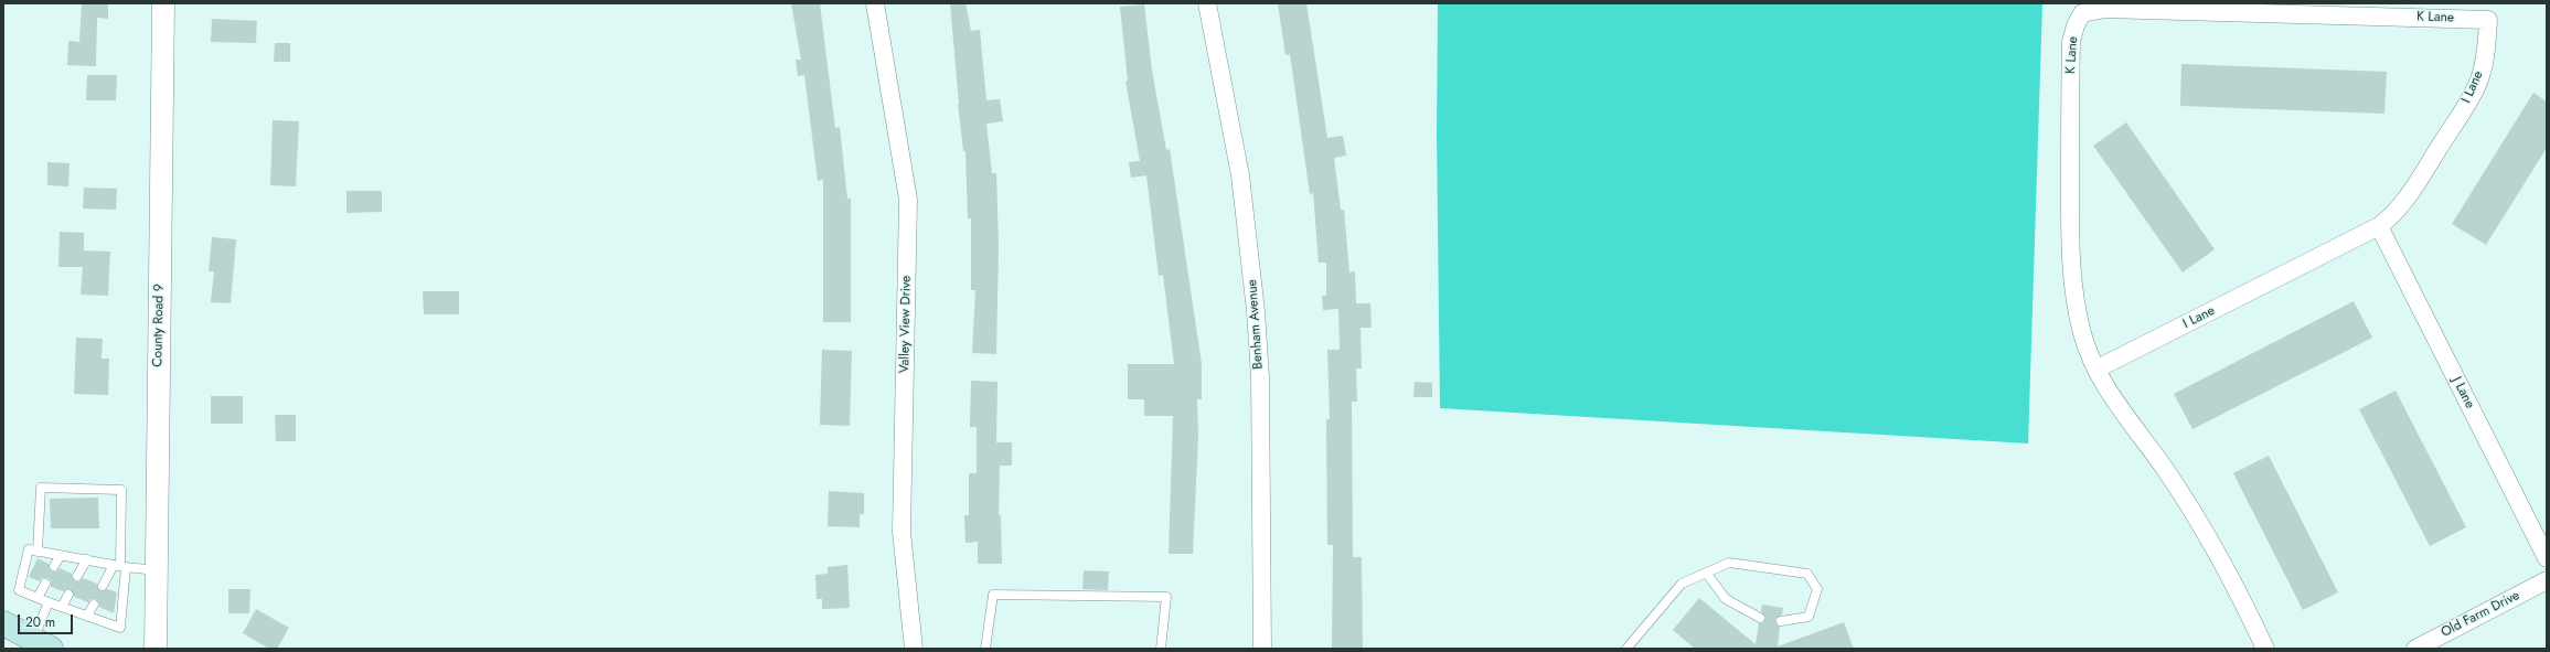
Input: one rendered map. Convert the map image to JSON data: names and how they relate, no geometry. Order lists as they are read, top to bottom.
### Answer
{
  "streets": {
    "street": [
      "K Lane",
      "I Lane",
      "Valley View Drive",
      "Benham Avenue",
      "County Road 9",
      "J Lane",
      "Old Farm Drive"
    ]
  },
  "crossings": [
    ["K Lane", "I Lane"],
    ["I Lane", "J Lane"]
  ],
  "scale_bar": "20 m"
}
